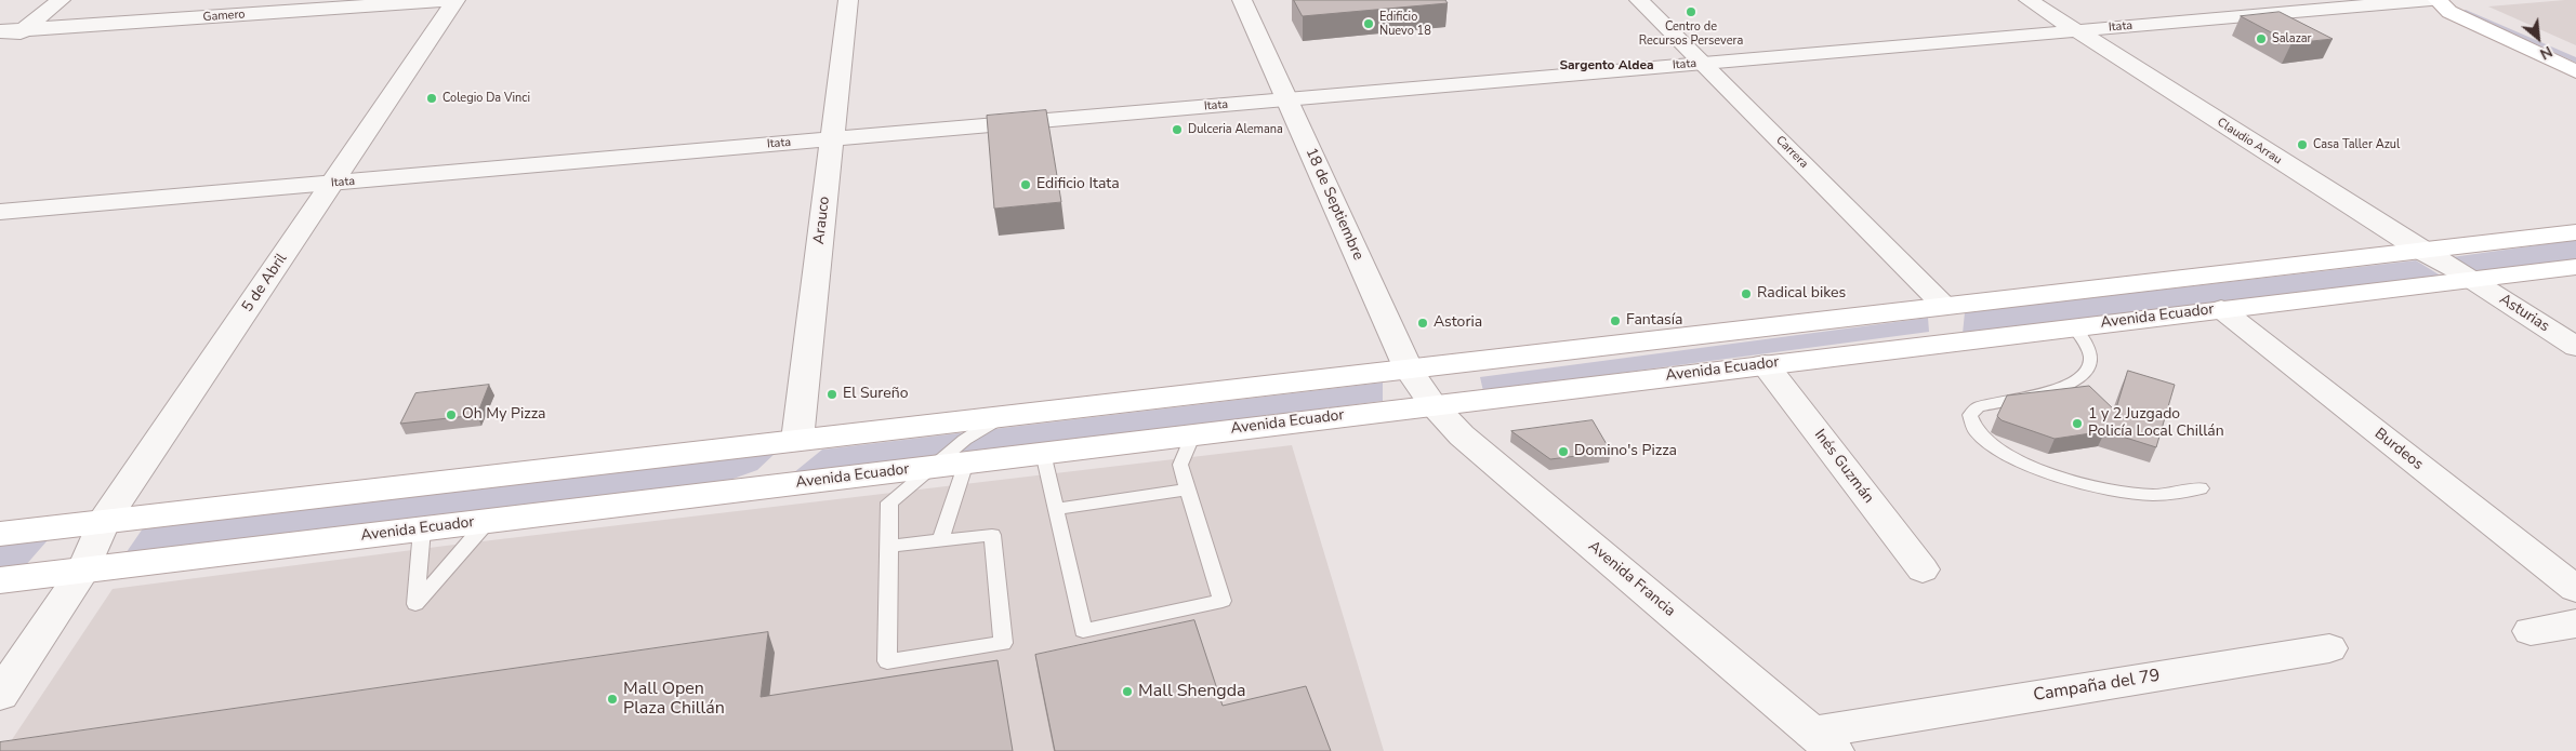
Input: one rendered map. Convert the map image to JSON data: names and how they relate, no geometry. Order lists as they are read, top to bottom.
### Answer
{
  "streets": {
    "main road": ["Avenida Ecuador"],
    "street": [
      "Gamero",
      "Itata",
      "Claudio Arrau",
      "Carrera",
      "18 de Septiembre",
      "Arauco",
      "5 de Abril",
      "Asturias",
      "Burdeos",
      "Inés Guzmán",
      "Avenida Francia",
      "Campaña del 79"
    ]
  },
  "crossings": [
    ["Itata", "Claudio Arrau"],
    ["Itata", "Carrera"],
    ["Itata", "18 de Septiembre"],
    ["Itata", "Arauco"],
    ["Itata", "5 de Abril"],
    ["Claudio Arrau", "Asturias"],
    ["Claudio Arrau", "Avenida Ecuador"],
    ["18 de Septiembre", "Avenida Ecuador"],
    ["18 de Septiembre", "Avenida Francia"],
    ["5 de Abril", "Avenida Ecuador"],
    ["Asturias", "Avenida Ecuador"],
    ["Avenida Ecuador", "Burdeos"],
    ["Avenida Ecuador", "Inés Guzmán"],
    ["Avenida Ecuador", "Avenida Francia"],
    ["Avenida Francia", "Campaña del 79"]
  ],
  "districts": ["Sargento Aldea"],
  "places": [
    "Centro de Recursos Persevera",
    "Edificio Nuevo 18",
    "Salazar",
    "Colegio Da Vinci",
    "Dulceria Alemana",
    "Casa Taller Azul",
    "Edificio Itata",
    "Radical bikes",
    "Fantasía",
    "Astoria",
    "El Sureño",
    "Oh My Pizza",
    "1 y 2 Juzgado Policía Local Chillán",
    "Domino's Pizza",
    "Mall Shengda",
    "Mall Open Plaza Chillán"
  ],
  "north": "bottom right"
}
